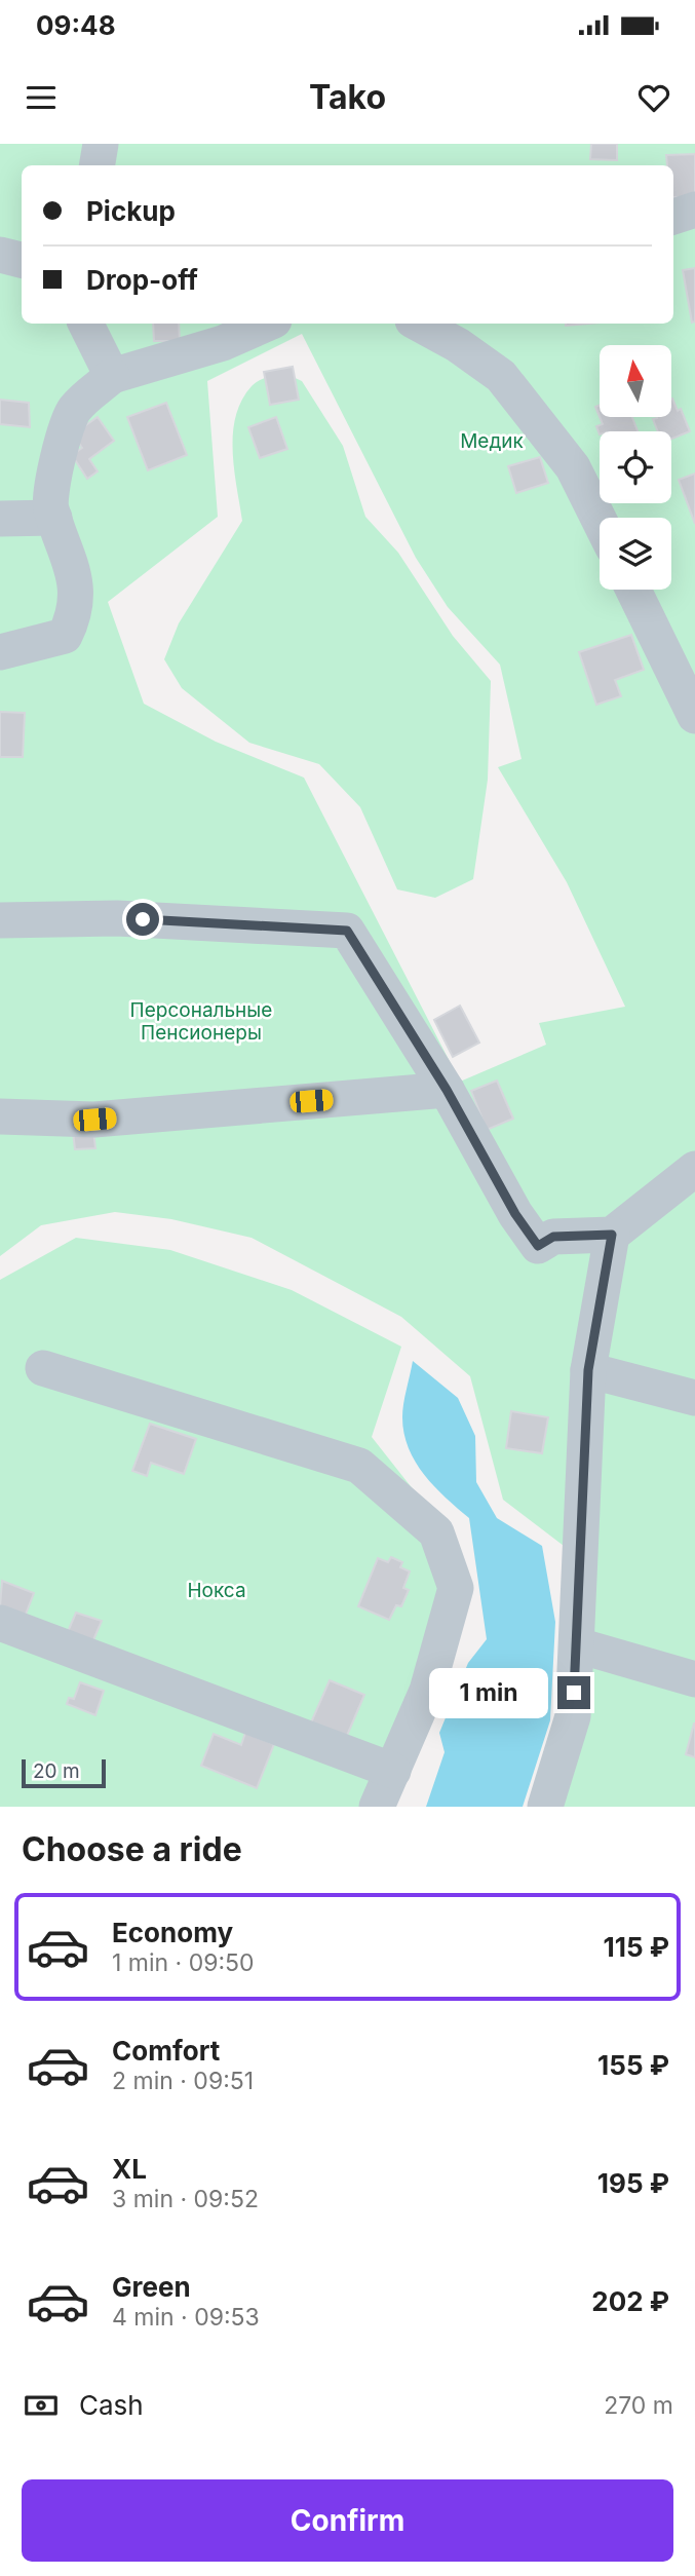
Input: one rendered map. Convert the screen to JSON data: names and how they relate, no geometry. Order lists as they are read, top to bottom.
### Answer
{
  "parks": ["Медик", "Персональные Пенсионеры", "Нокса"],
  "scale_bar": "20 m",
  "north": "top",
  "page": {
    "status": "09:48",
    "header": "Tako",
    "banner": ["Pickup", "Drop-off"],
    "bubble": "1 min",
    "scale": "20 m",
    "heading": "Choose a ride",
    "list": [
      {
        "name": "Economy",
        "note": "1 min · 09:50",
        "value": "115 ₽"
      },
      {
        "name": "Comfort",
        "note": "2 min · 09:51",
        "value": "155 ₽"
      },
      {
        "name": "XL",
        "note": "3 min · 09:52",
        "value": "195 ₽"
      },
      {
        "name": "Green",
        "note": "4 min · 09:53",
        "value": "202 ₽"
      }
    ],
    "pay": ["Cash", "270 m"],
    "buttons": "Confirm"
  }
}
